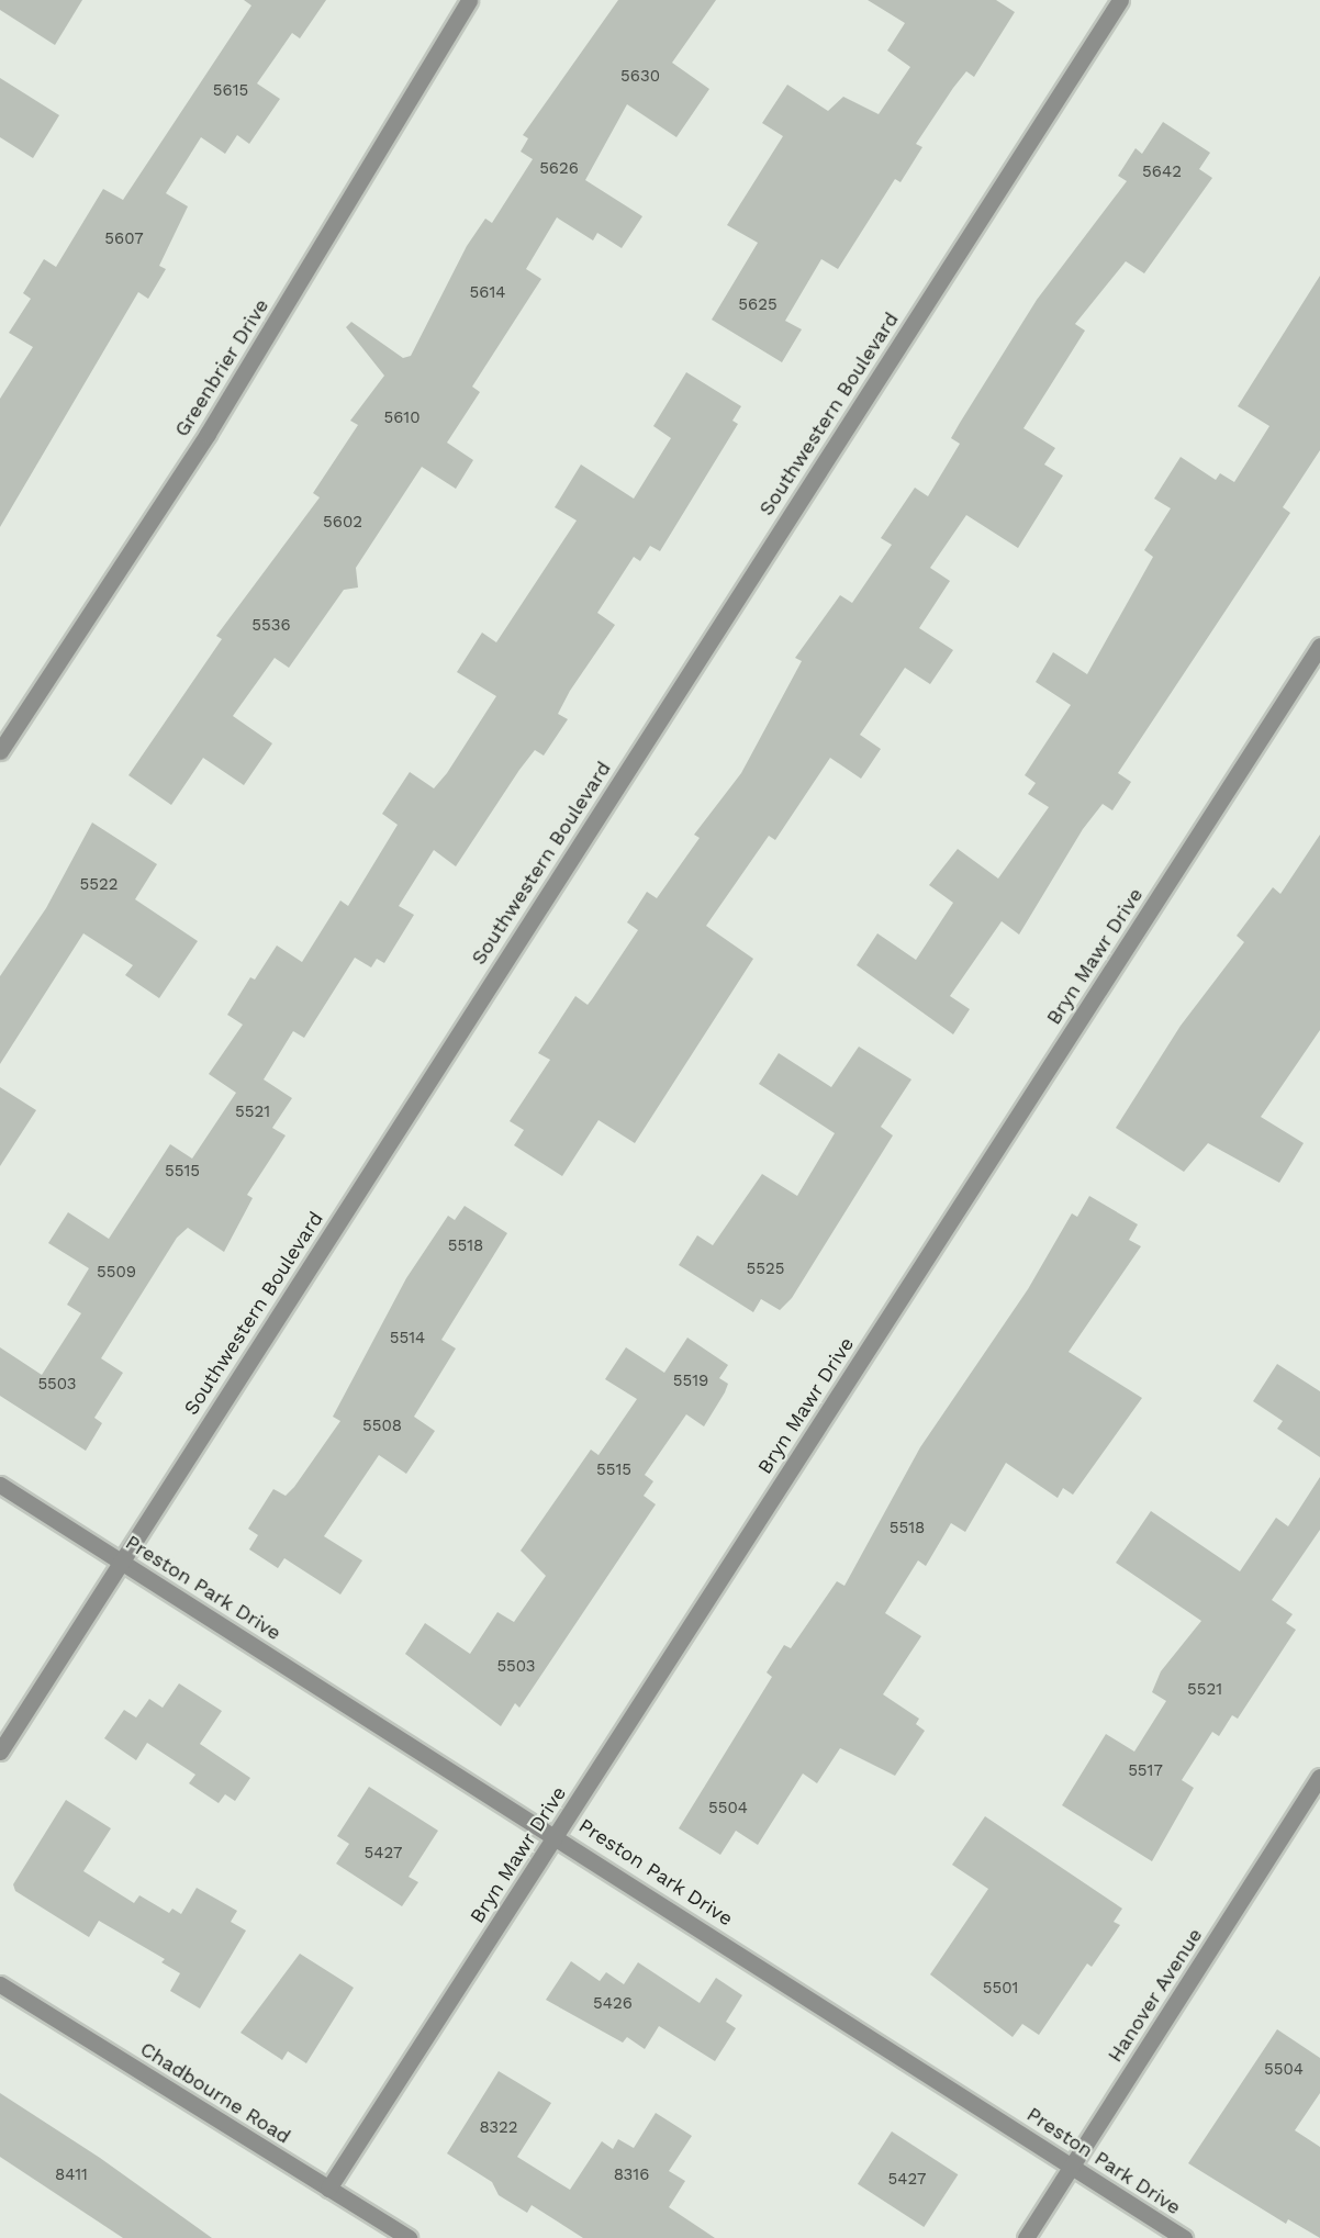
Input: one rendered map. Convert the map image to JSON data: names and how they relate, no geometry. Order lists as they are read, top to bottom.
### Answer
{
  "streets": {
    "street": [
      "Greenbrier Drive",
      "Southwestern Boulevard",
      "Bryn Mawr Drive",
      "Preston Park Drive",
      "Hanover Avenue",
      "Chadbourne Road"
    ]
  },
  "crossings": [
    ["Southwestern Boulevard", "Preston Park Drive"],
    ["Bryn Mawr Drive", "Preston Park Drive"],
    ["Bryn Mawr Drive", "Chadbourne Road"],
    ["Preston Park Drive", "Hanover Avenue"]
  ],
  "house_numbers": [
    "5630",
    "5615",
    "5626",
    "5642",
    "5607",
    "5614",
    "5625",
    "5610",
    "5602",
    "5536",
    "5522",
    "5521",
    "5515",
    "5518",
    "5525",
    "5509",
    "5514",
    "5519",
    "5503",
    "5508",
    "5515",
    "5518",
    "5503",
    "5521",
    "5517",
    "5504",
    "5427",
    "5501",
    "5426",
    "5504",
    "8322",
    "8411",
    "8316",
    "5427"
  ]
}
